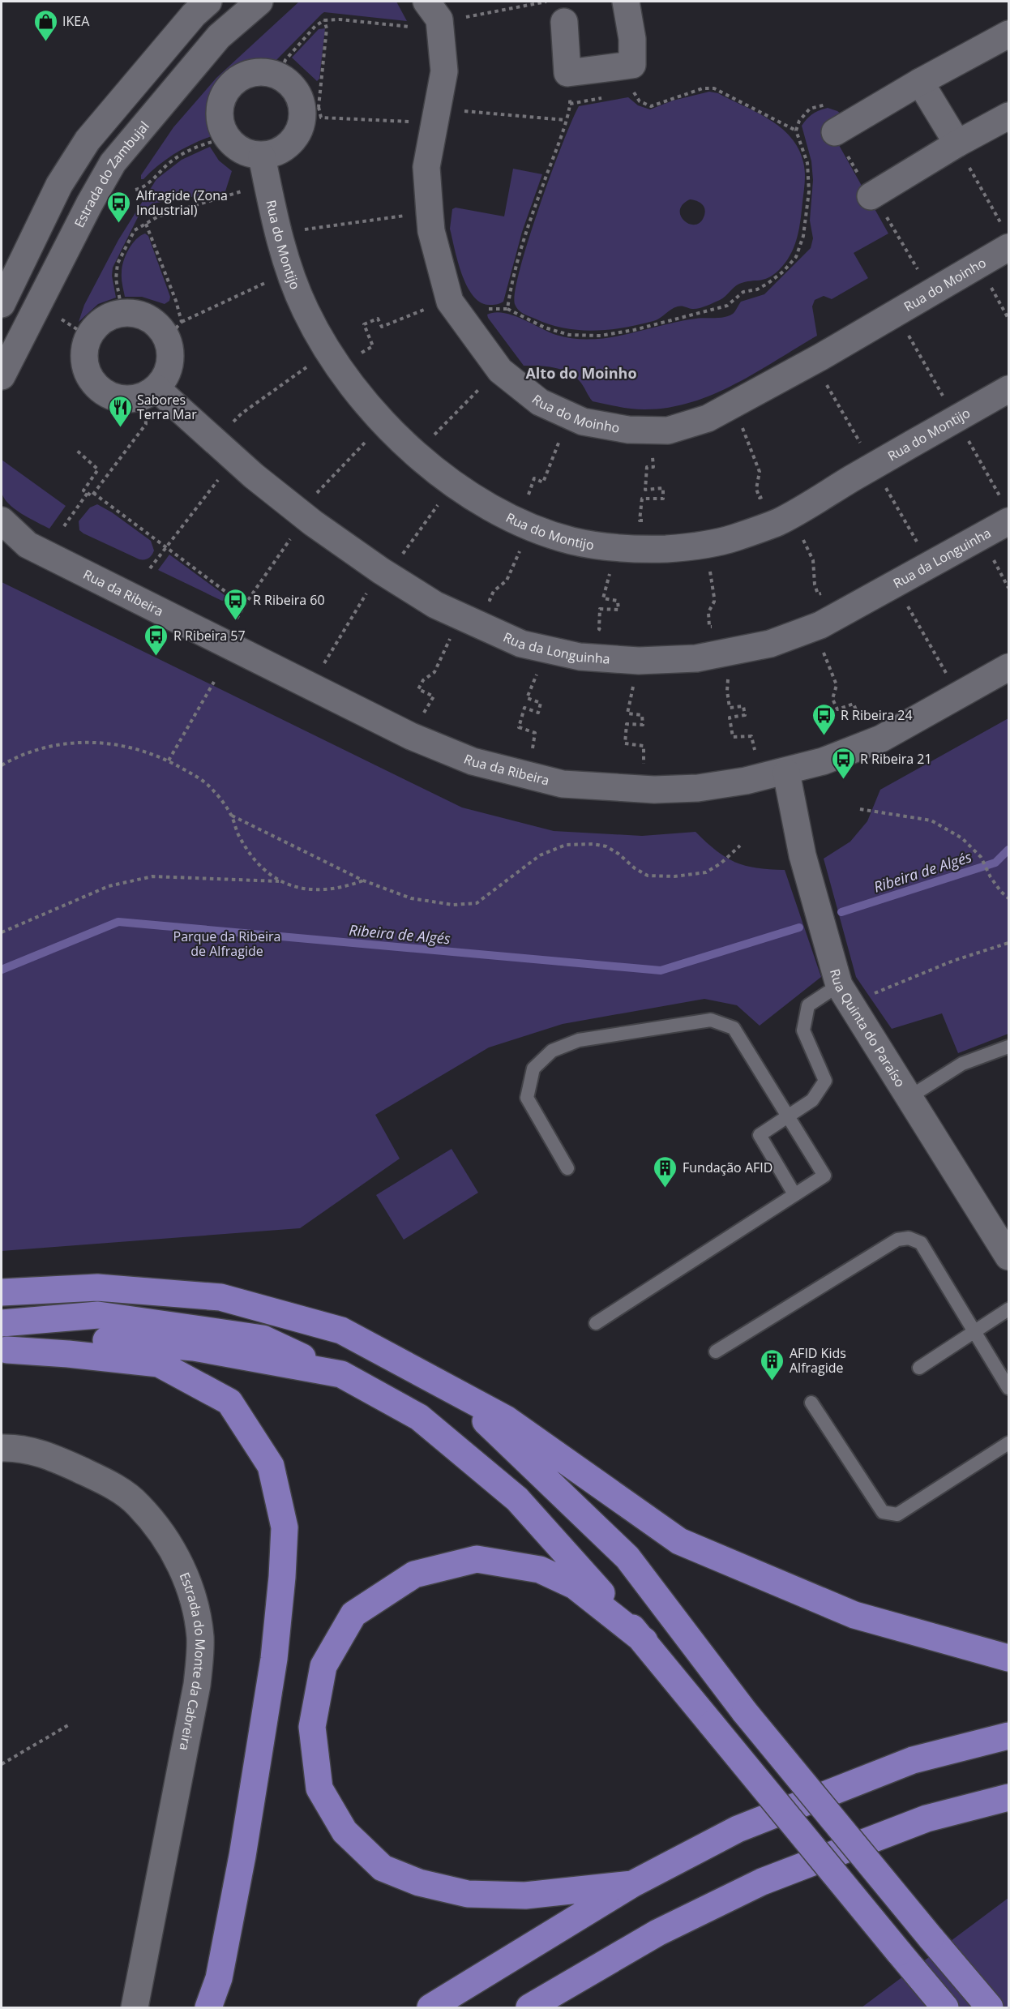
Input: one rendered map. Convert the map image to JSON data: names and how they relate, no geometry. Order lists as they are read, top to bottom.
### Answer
{
  "streets": {
    "street": [
      "Estrada do Zambujal",
      "Rua do Montijo",
      "Rua do Moinho",
      "Rua da Longuinha",
      "Rua da Ribeira",
      "Rua Quinta do Paraíso",
      "Estrada do Monte da Cabreira"
    ]
  },
  "crossings": [
    ["Rua da Ribeira", "Rua Quinta do Paraíso"]
  ],
  "districts": ["Alto do Moinho"],
  "water": ["Ribeira de Algés"],
  "parks": ["Parque da Ribeira de Alfragide"],
  "places": {
    "shop": ["IKEA"],
    "bus stop": [
      "Alfragide (Zona Industrial)",
      "R Ribeira 60",
      "R Ribeira 57",
      "R Ribeira 24",
      "R Ribeira 21"
    ],
    "restaurant": ["Sabores Terra Mar"],
    "building": ["Fundação AFID", "AFID Kids Alfragide"]
  }
}
